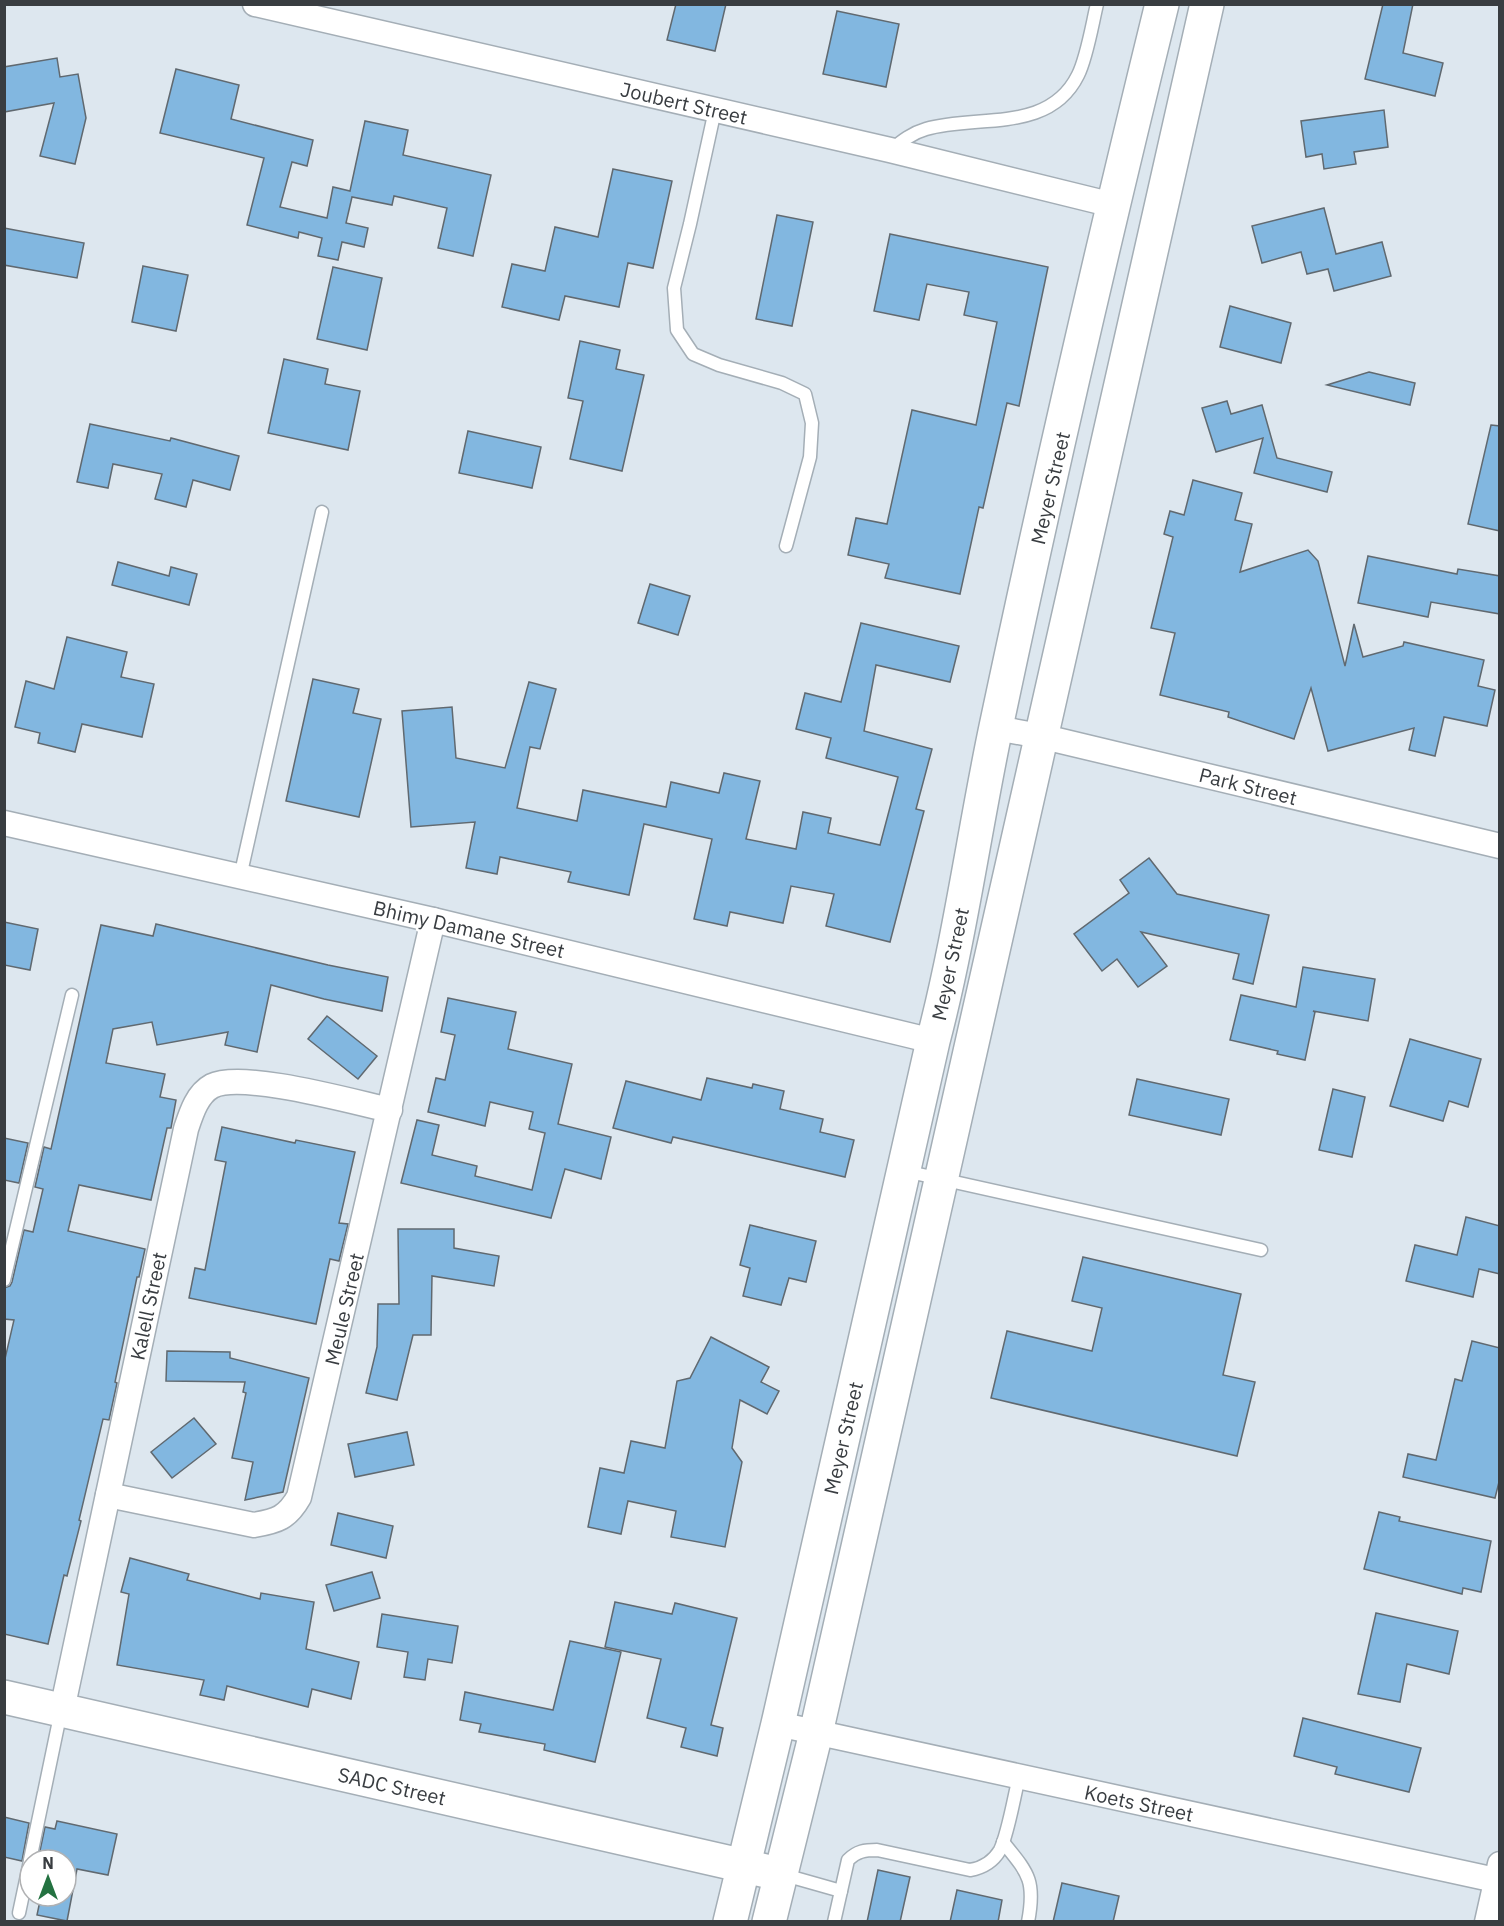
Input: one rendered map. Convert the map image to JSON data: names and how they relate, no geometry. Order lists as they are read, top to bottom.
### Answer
{
  "streets": {
    "main road": ["Meyer Street", "SADC Street"],
    "street": [
      "Joubert Street",
      "Park Street",
      "Bhimy Damane Street",
      "Kalell Street",
      "Meule Street",
      "Koets Street"
    ]
  },
  "crossings": [
    ["Joubert Street", "Meyer Street"],
    ["Meyer Street", "Park Street"],
    ["Meyer Street", "Bhimy Damane Street"],
    ["Meyer Street", "SADC Street"],
    ["Meyer Street", "Koets Street"],
    ["Bhimy Damane Street", "Meule Street"],
    ["Kalell Street", "Meule Street"],
    ["Kalell Street", "SADC Street"]
  ],
  "north": "top"
}
